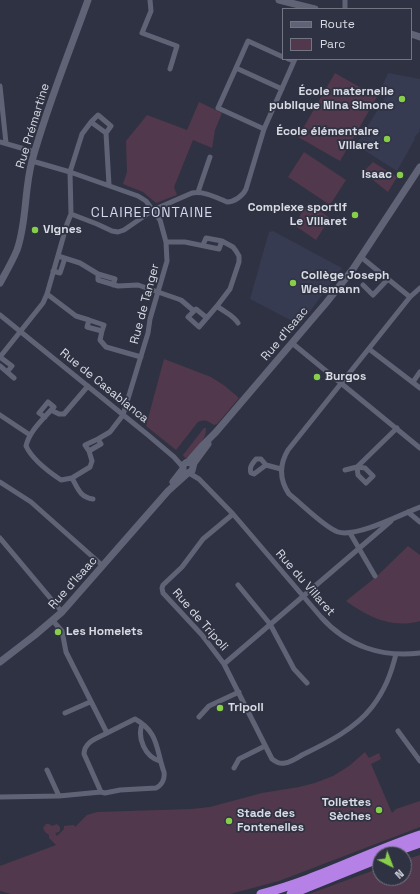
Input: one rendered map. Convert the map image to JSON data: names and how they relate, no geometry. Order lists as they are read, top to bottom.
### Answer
{
  "streets": {
    "street": [
      "Rue Prémartine",
      "Rue de Tanger",
      "Rue d'Isaac",
      "Rue de Casablanca",
      "Rue du Villaret",
      "Rue de Tripoli"
    ]
  },
  "crossings": [
    ["Rue Prémartine", "Rue de Tanger"],
    ["Rue de Tanger", "Rue de Casablanca"],
    ["Rue d'Isaac", "Rue de Casablanca"],
    ["Rue d'Isaac", "Rue du Villaret"],
    ["Rue de Casablanca", "Rue du Villaret"],
    ["Rue du Villaret", "Rue de Tripoli"]
  ],
  "districts": ["CLAIREFONTAINE"],
  "places": [
    "École maternelle publique Nina Simone",
    "École élémentaire Villaret",
    "Isaac",
    "Complexe sportif Le Villaret",
    "Vignes",
    "Collège Joseph Weismann",
    "Burgos",
    "Les Homelets",
    "Tripoli",
    "Toilettes Sèches",
    "Stade des Fontenelles"
  ],
  "legend": ["Route", "Parc"],
  "north": "bottom right"
}
